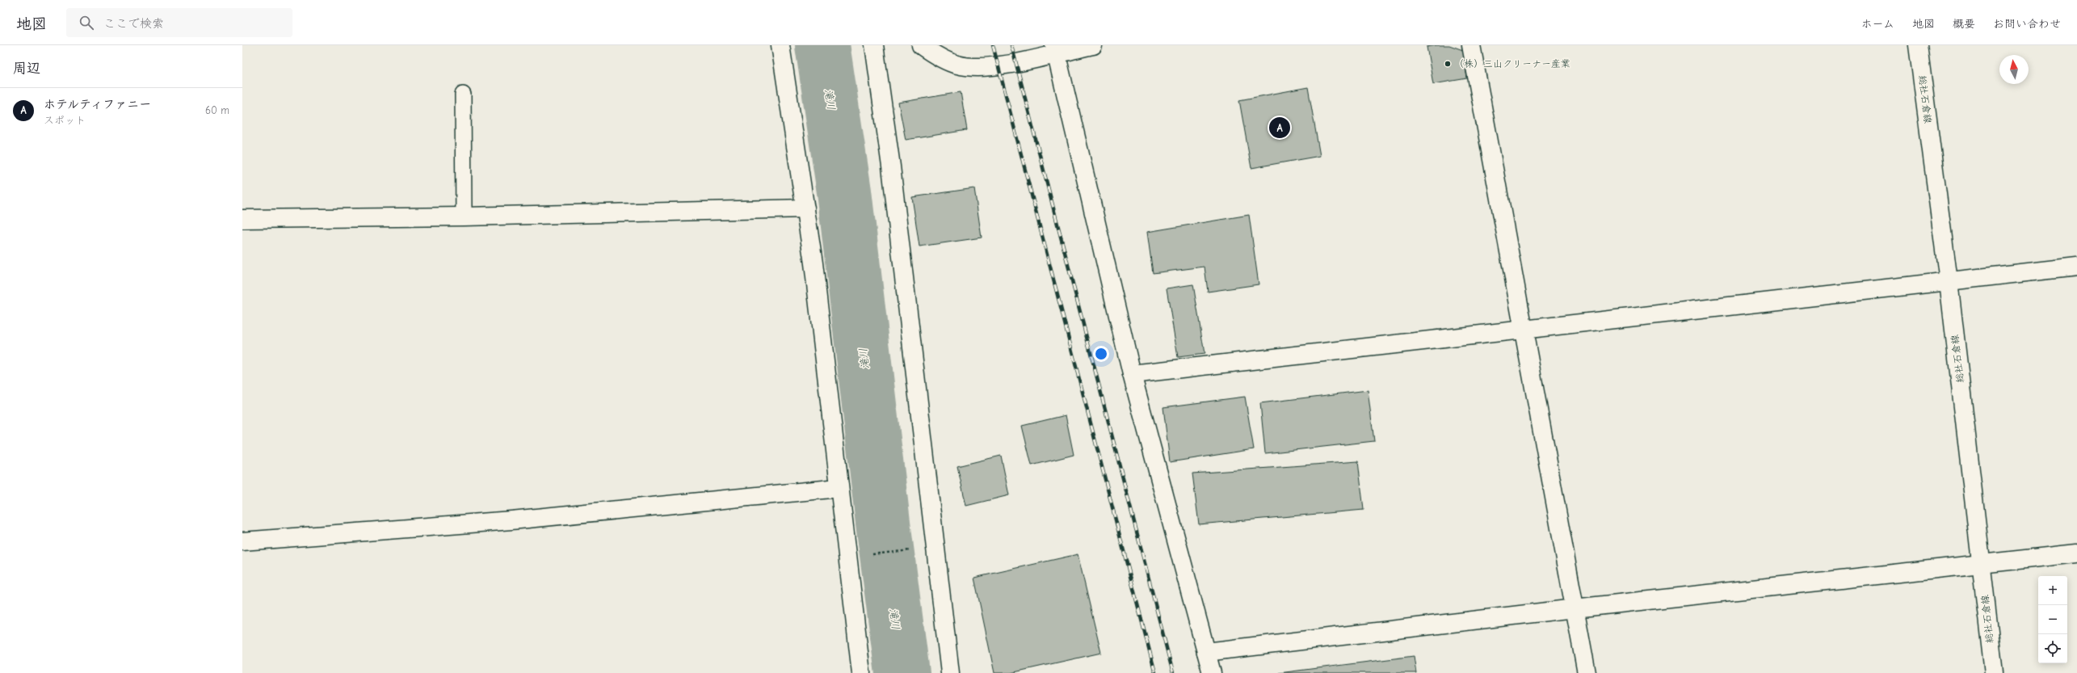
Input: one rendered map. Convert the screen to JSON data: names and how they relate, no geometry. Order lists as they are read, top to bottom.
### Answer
{
  "streets": {
    "street": ["総社石倉線"]
  },
  "water": ["滝川"],
  "places": ["（株）三山クリーナー産業"],
  "north": "top",
  "page": {
    "header": "地図",
    "search": "ここで検索",
    "nav": [
      "ホーム",
      "地図",
      "概要",
      "お問い合わせ"
    ],
    "heading": "周辺",
    "list": [
      {
        "mark": "A",
        "name": "ホテルティファニー",
        "note": "スポット",
        "value": "60 m"
      }
    ],
    "pins": "A",
    "map_buttons": ["+", "−"]
  }
}
